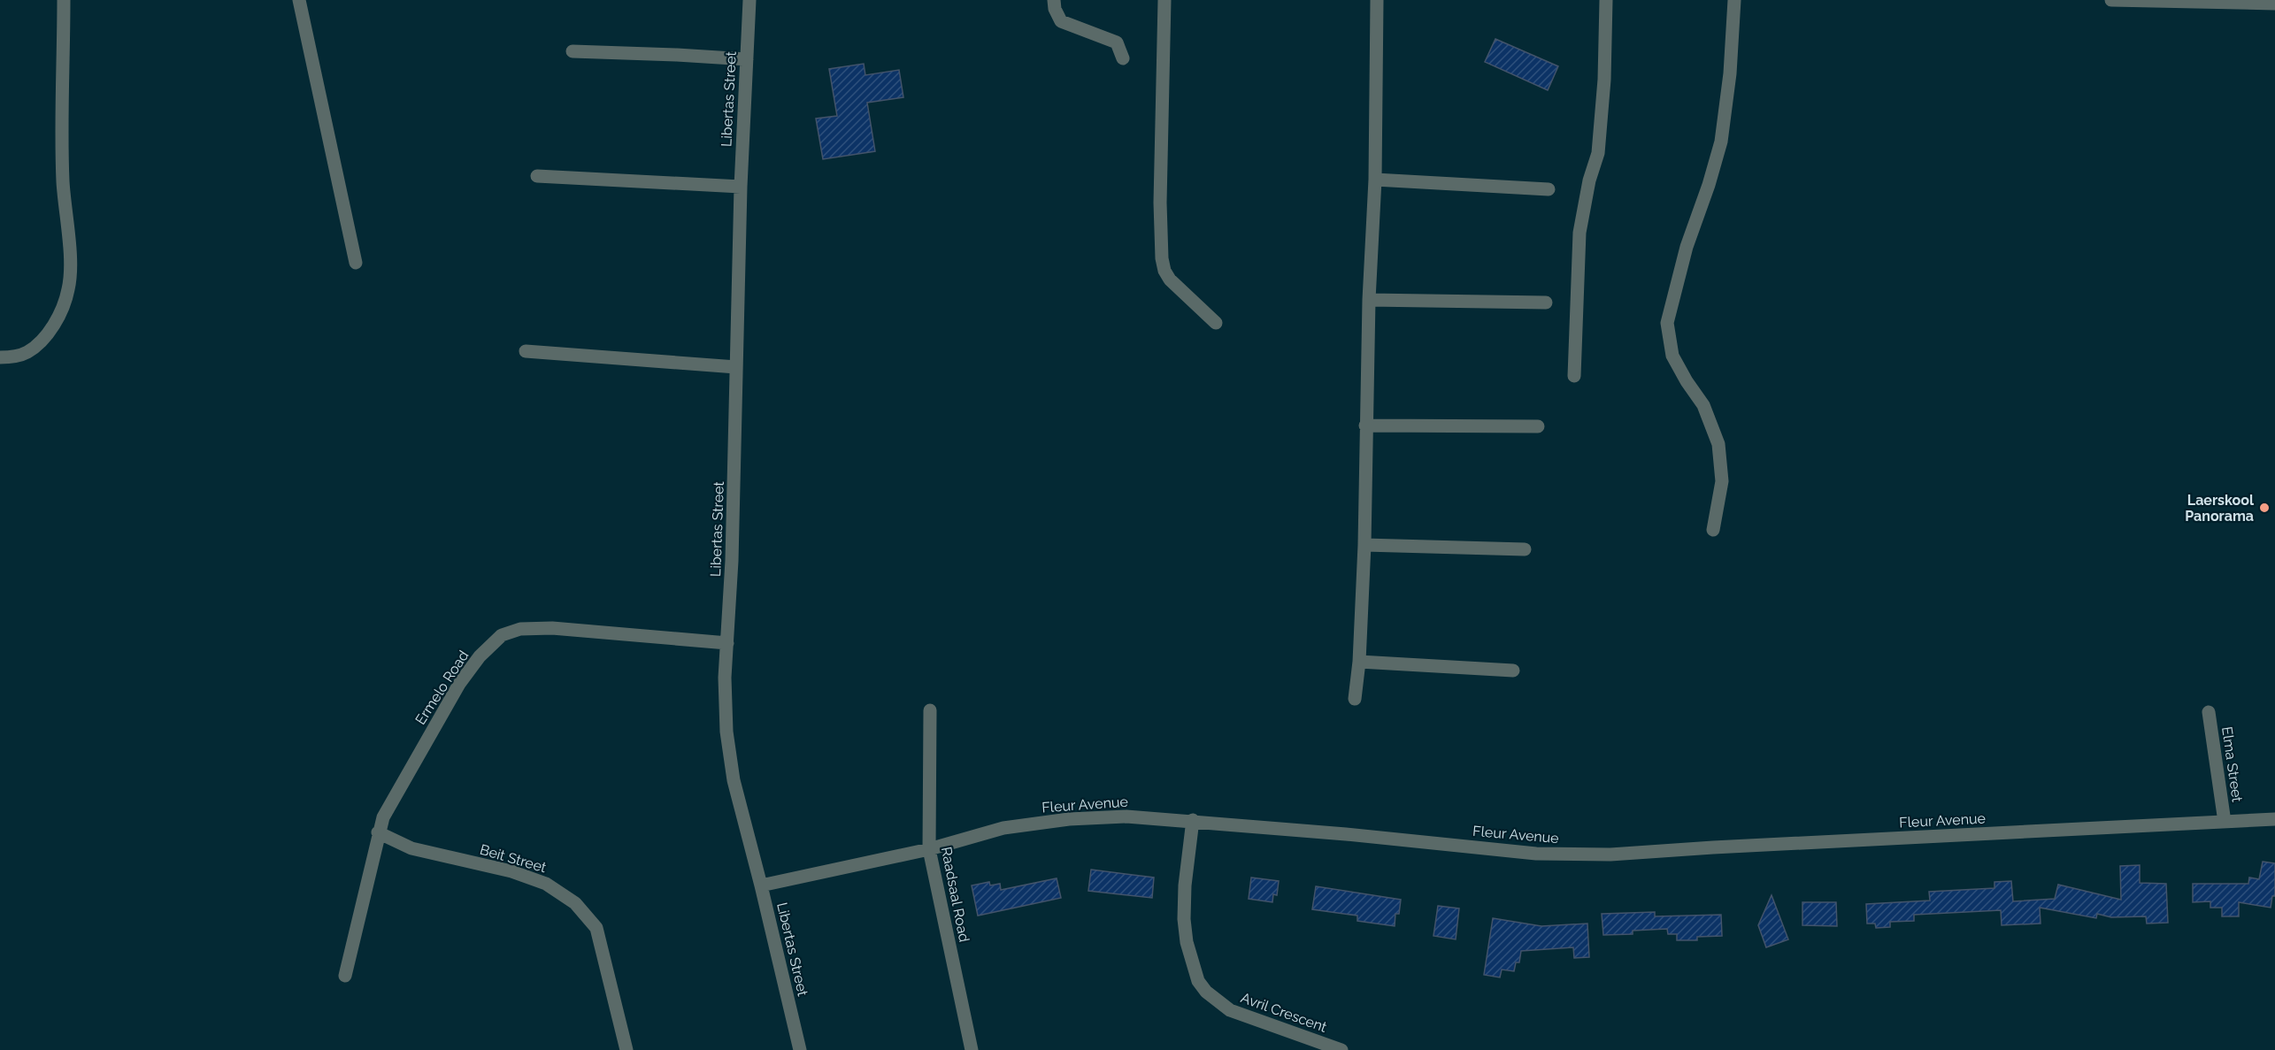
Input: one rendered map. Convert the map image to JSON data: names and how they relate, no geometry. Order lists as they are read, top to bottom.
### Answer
{
  "streets": {
    "street": [
      "Libertas Street",
      "Ermelo Road",
      "Elma Street",
      "Fleur Avenue",
      "Beit Street",
      "Raadsaal Road",
      "Avril Crescent"
    ]
  },
  "crossings": [
    ["Libertas Street", "Ermelo Road"],
    ["Libertas Street", "Fleur Avenue"],
    ["Ermelo Road", "Beit Street"],
    ["Elma Street", "Fleur Avenue"],
    ["Fleur Avenue", "Raadsaal Road"],
    ["Fleur Avenue", "Avril Crescent"]
  ],
  "places": ["Laerskool Panorama"]
}
